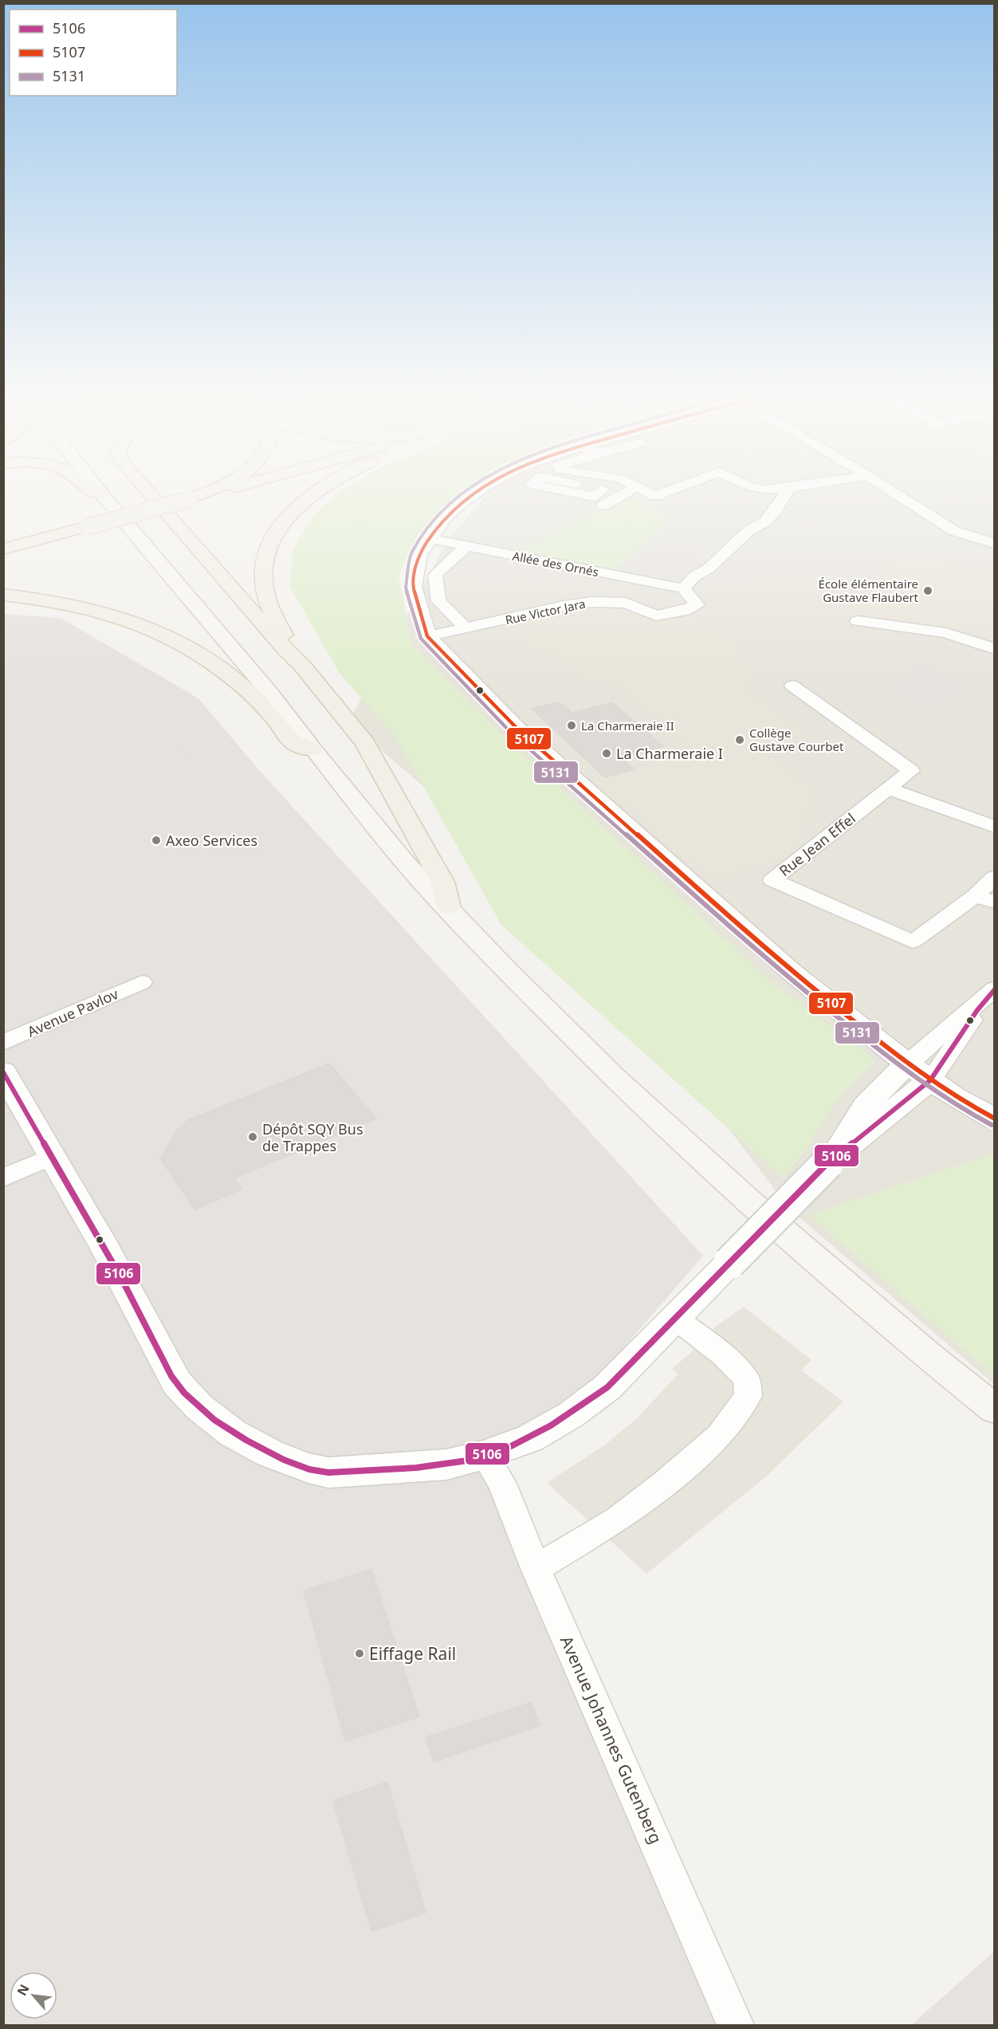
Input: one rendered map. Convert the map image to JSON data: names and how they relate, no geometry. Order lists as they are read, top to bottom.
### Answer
{
  "streets": {
    "street": [
      "Allée des Ornés",
      "Rue Victor Jara",
      "Rue Jean Effel",
      "Avenue Pavlov",
      "Avenue Johannes Gutenberg"
    ]
  },
  "crossings": [
    ["Allée des Ornés", "Rue Victor Jara"]
  ],
  "places": [
    "École élémentaire Gustave Flaubert",
    "La Charmeraie II",
    "Collège Gustave Courbet",
    "La Charmeraie I",
    "Axeo Services",
    "Dépôt SQY Bus de Trappes",
    "Eiffage Rail"
  ],
  "lines": ["transit line 5107", "transit line 5131", "transit line 5106"],
  "legend": ["5106", "5107", "5131"],
  "north": "top left"
}
